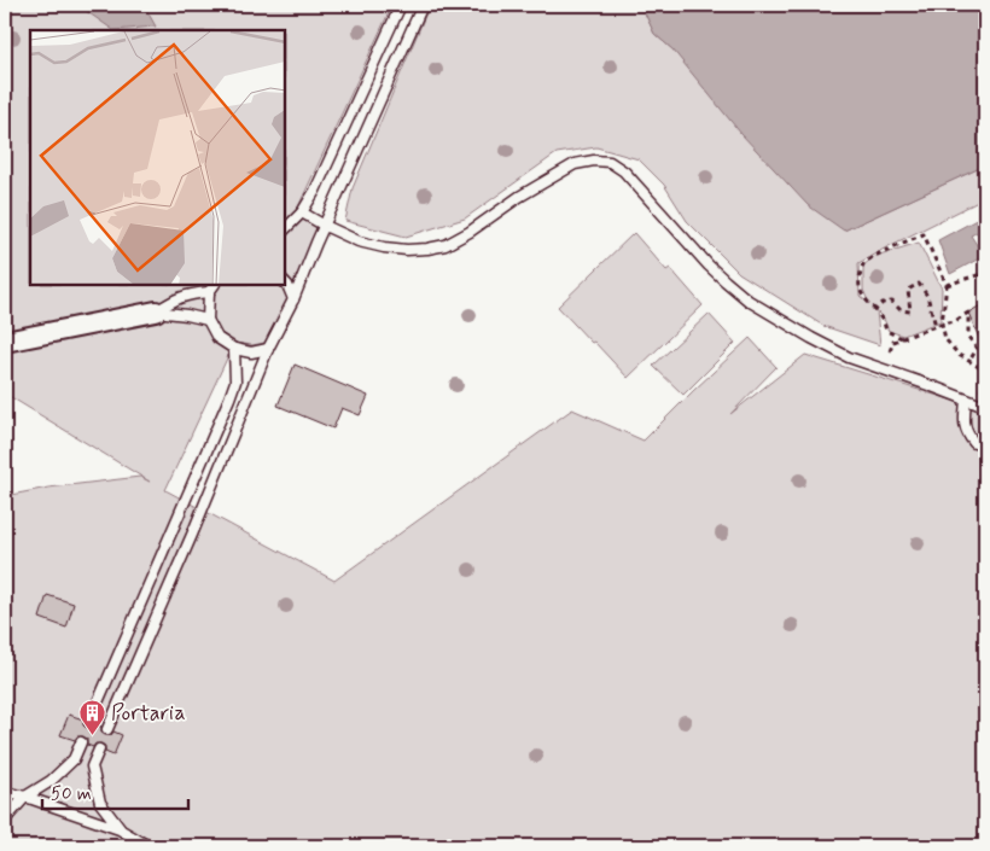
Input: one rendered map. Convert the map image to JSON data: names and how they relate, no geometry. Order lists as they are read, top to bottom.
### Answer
{
  "places": {
    "building": ["Portaria"]
  },
  "scale_bar": "50 m"
}
